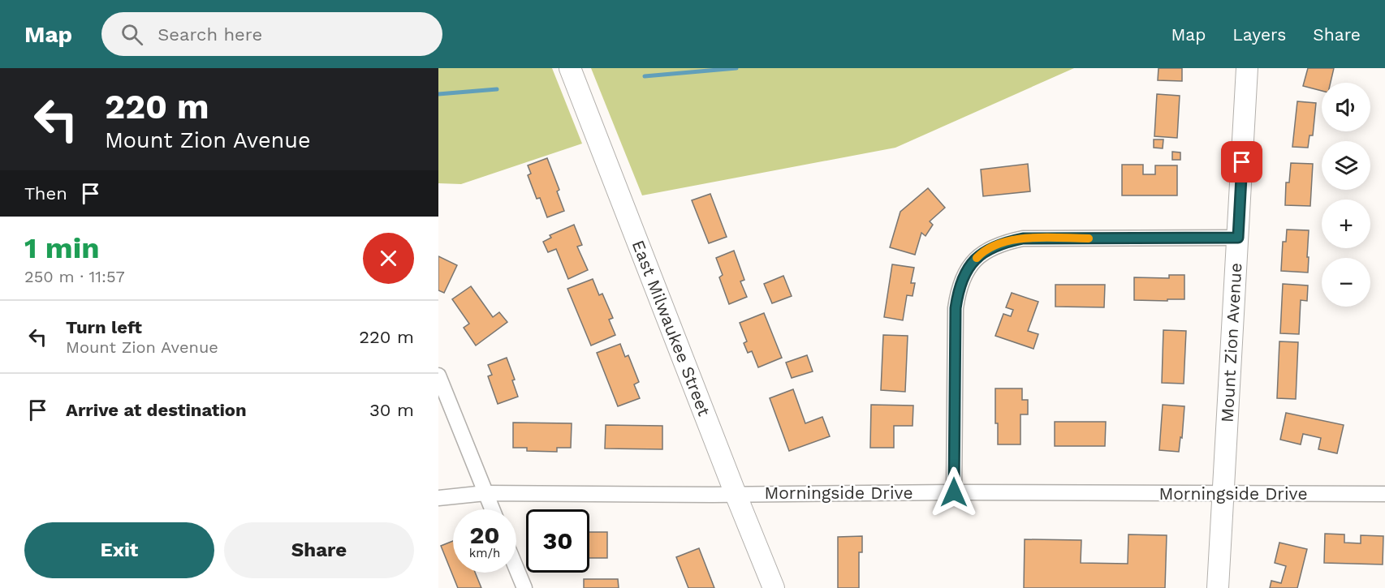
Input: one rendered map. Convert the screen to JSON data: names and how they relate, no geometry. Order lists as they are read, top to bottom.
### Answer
{
  "streets": {
    "main road": ["East Milwaukee Street", "Mount Zion Avenue"],
    "street": ["Morningside Drive"]
  },
  "crossings": [
    ["East Milwaukee Street", "Morningside Drive"],
    ["Mount Zion Avenue", "Morningside Drive"]
  ],
  "page": {
    "header": "Map",
    "search": "Search here",
    "nav": ["Map", "Layers", "Share"],
    "turn": ["220 m", "Mount Zion Avenue"],
    "map_buttons": ["+", "−"],
    "then": "Then",
    "heading": ["1 min", "250 m · 11:57"],
    "list": [
      {
        "name": "Turn left",
        "note": "Mount Zion Avenue",
        "value": "220 m"
      },
      {
        "name": "Arrive at destination",
        "value": "30 m"
      }
    ],
    "speed": "20 km/h",
    "limit": "30",
    "buttons": ["Exit", "Share"]
  }
}
